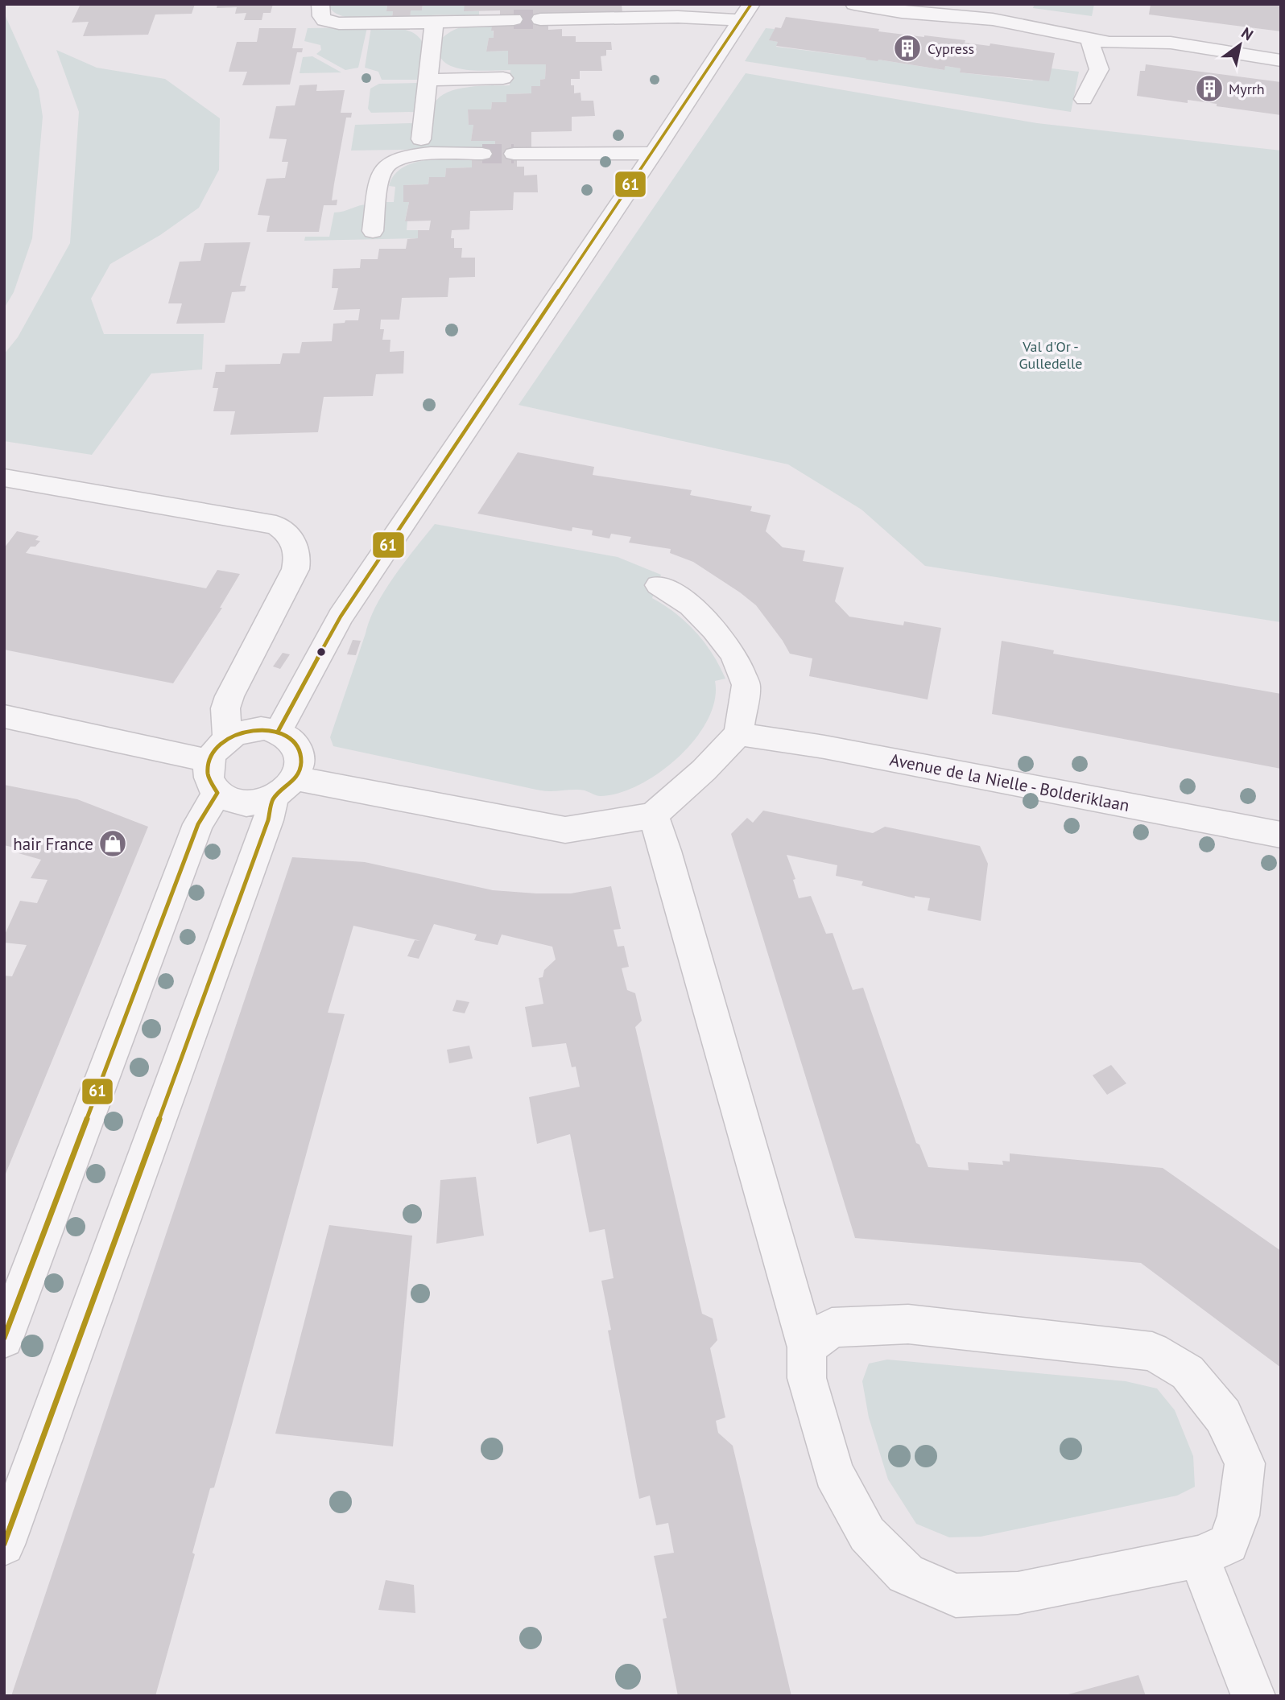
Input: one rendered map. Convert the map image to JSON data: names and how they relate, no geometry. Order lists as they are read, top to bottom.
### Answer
{
  "streets": {
    "street": ["Avenue de la Nielle - Bolderiklaan"]
  },
  "parks": ["Val d'Or - Gulledelle"],
  "places": {
    "building": ["Cypress", "Myrrh"],
    "shop": ["hair France"]
  },
  "lines": ["transit line 61"],
  "north": "top right"
}
